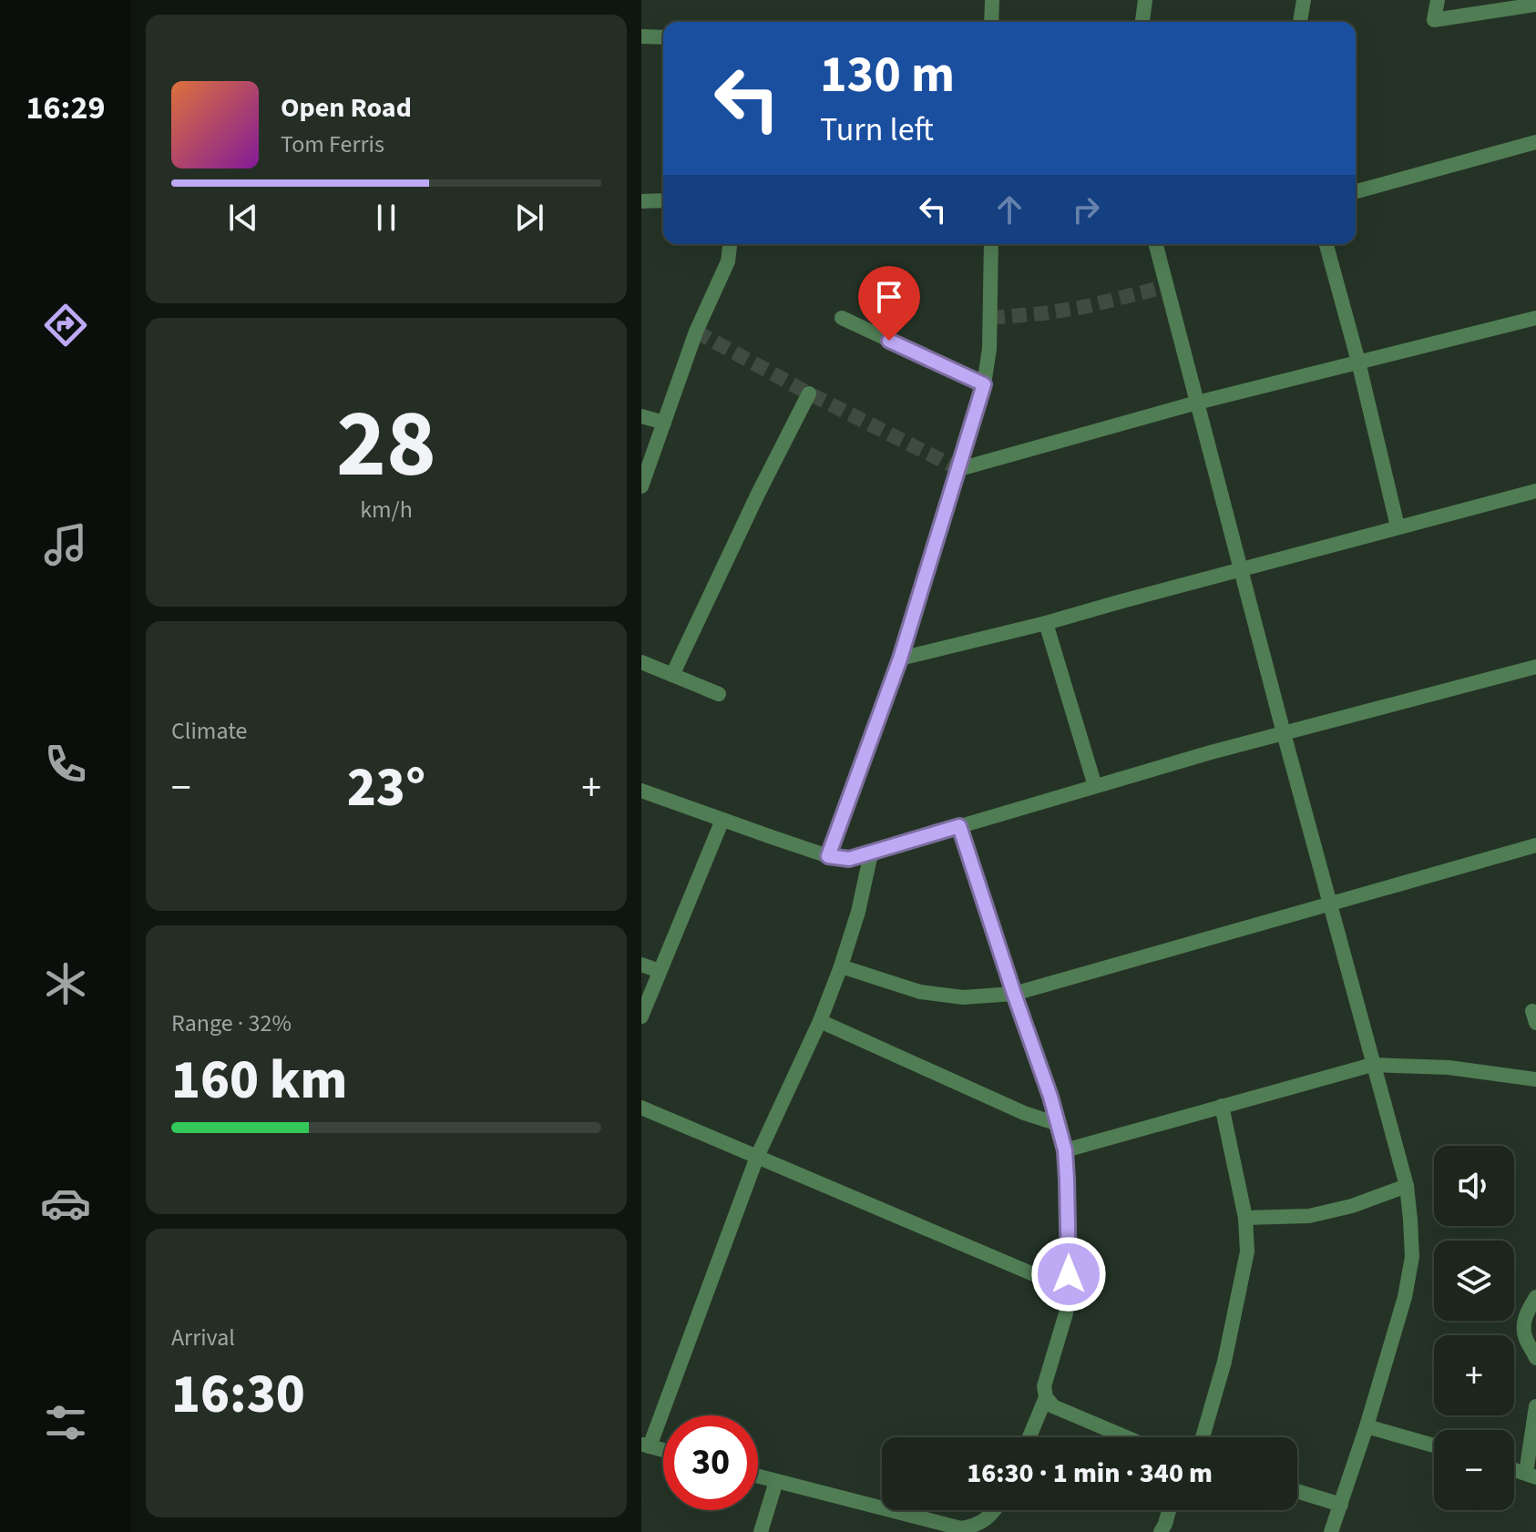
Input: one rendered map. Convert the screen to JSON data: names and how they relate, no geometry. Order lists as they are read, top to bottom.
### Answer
{
  "page": {
    "tabs": "16:29",
    "turn": ["130 m", "Turn left"],
    "song": ["Open Road", "Tom Ferris"],
    "tile": [
      ["28", "km/h"],
      "Climate",
      ["Range · 32%", "160 km"],
      ["Arrival", "16:30"]
    ],
    "heat": ["−", "23°", "+"],
    "map_buttons": ["+", "−"],
    "limit": "30",
    "trip": "16:30 · 1 min · 340 m"
  }
}
